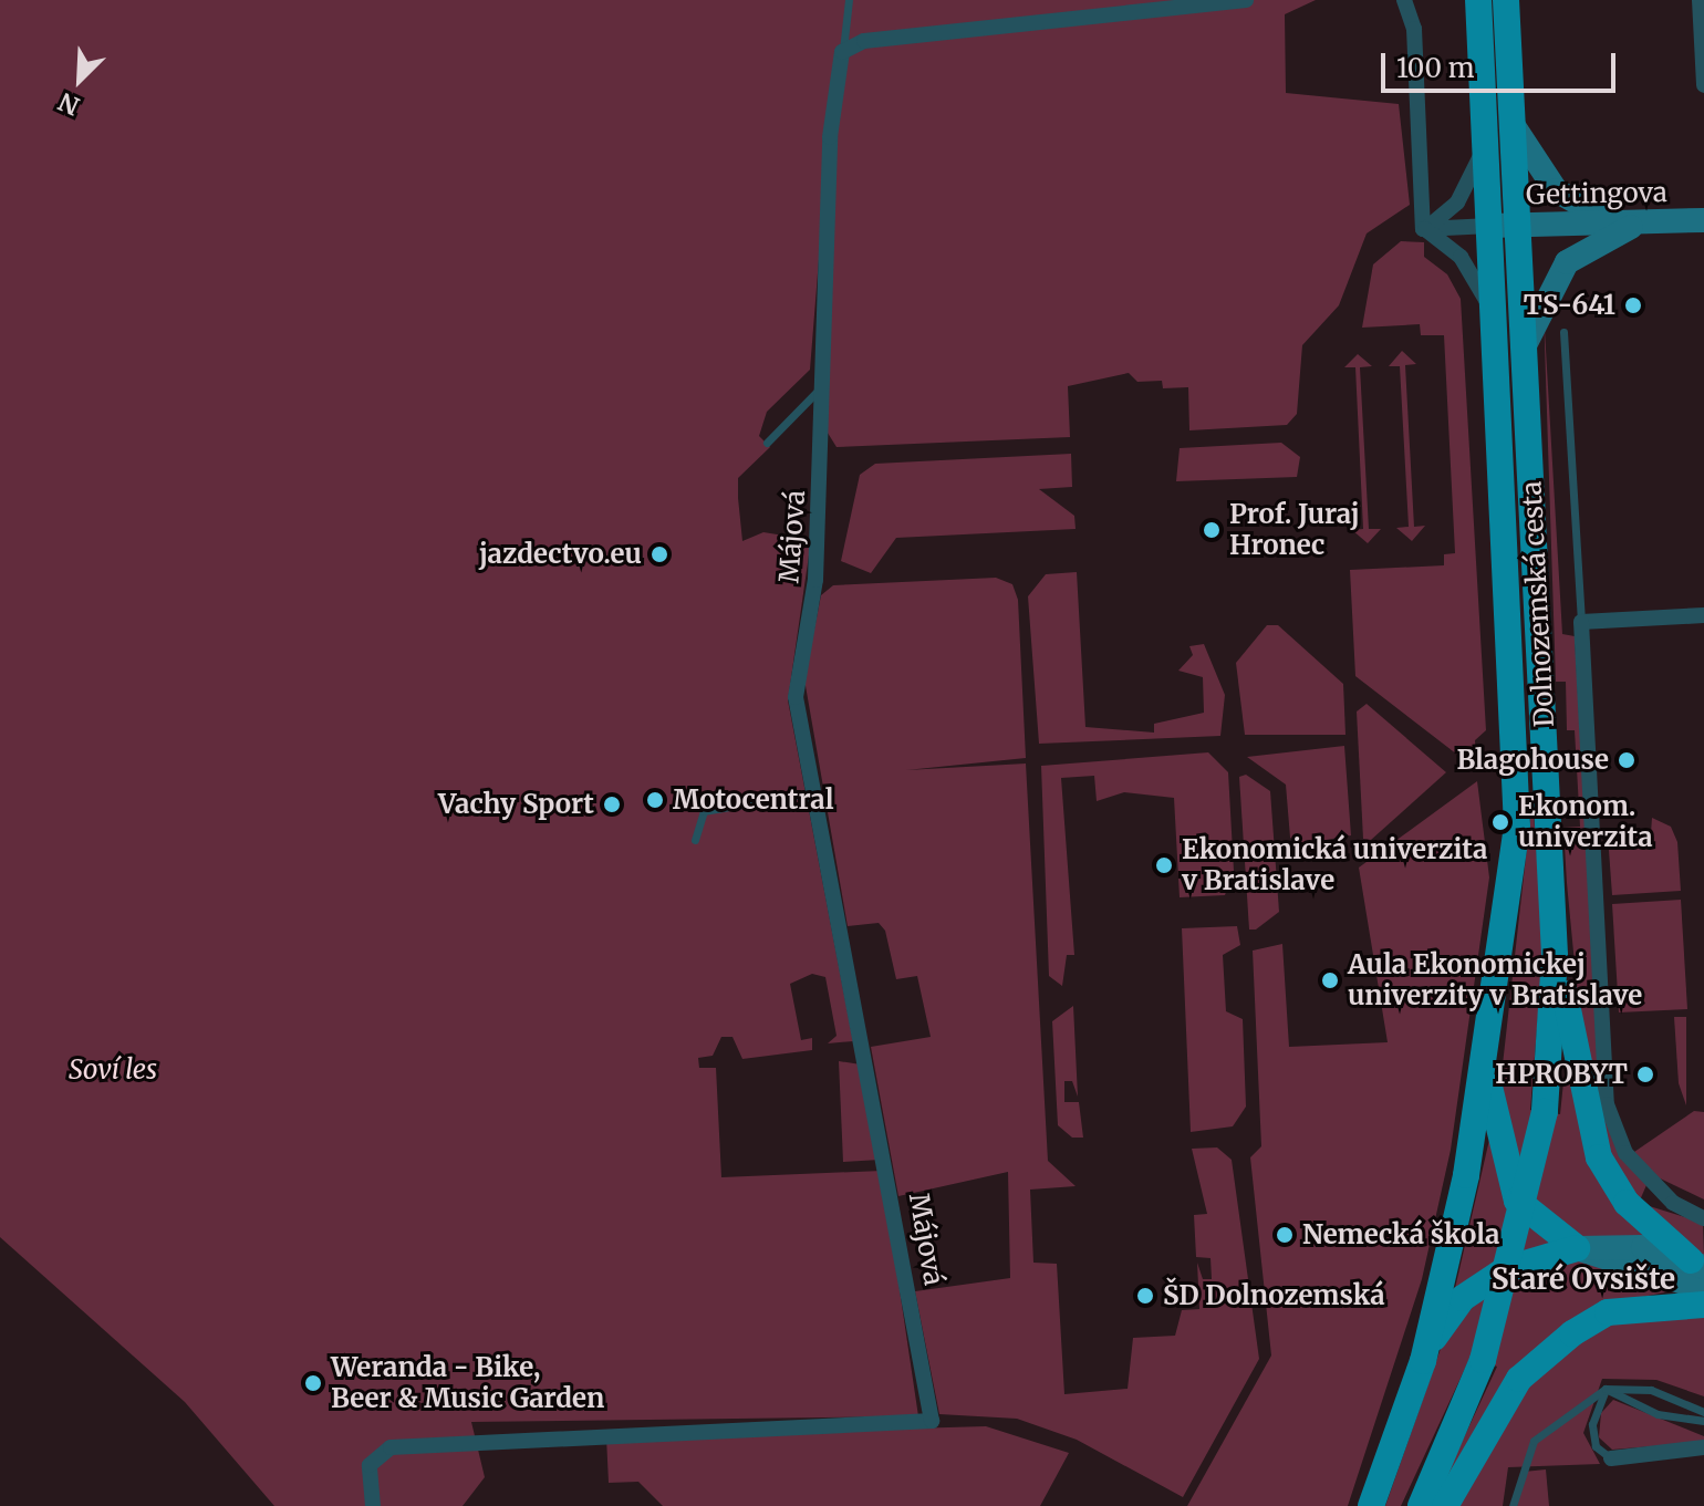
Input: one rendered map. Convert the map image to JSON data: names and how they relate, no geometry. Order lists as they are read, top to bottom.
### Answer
{
  "streets": {
    "main road": ["Dolnozemská cesta"],
    "street": ["Gettingova", "Májová"]
  },
  "crossings": [
    ["Gettingova", "Dolnozemská cesta"]
  ],
  "districts": ["Staré Ovsište"],
  "parks": ["Soví les"],
  "places": [
    "TS-641",
    "Prof. Juraj Hronec",
    "jazdectvo.eu",
    "Blagohouse",
    "Motocentral",
    "Vachy Sport",
    "Ekonom. univerzita",
    "Ekonomická univerzita v Bratislave",
    "Aula Ekonomickej univerzity v Bratislave",
    "HPROBYT",
    "Nemecká škola",
    "ŠD Dolnozemská",
    "Weranda - Bike, Beer & Music Garden"
  ],
  "scale_bar": "100 m",
  "north": "bottom left"
}
